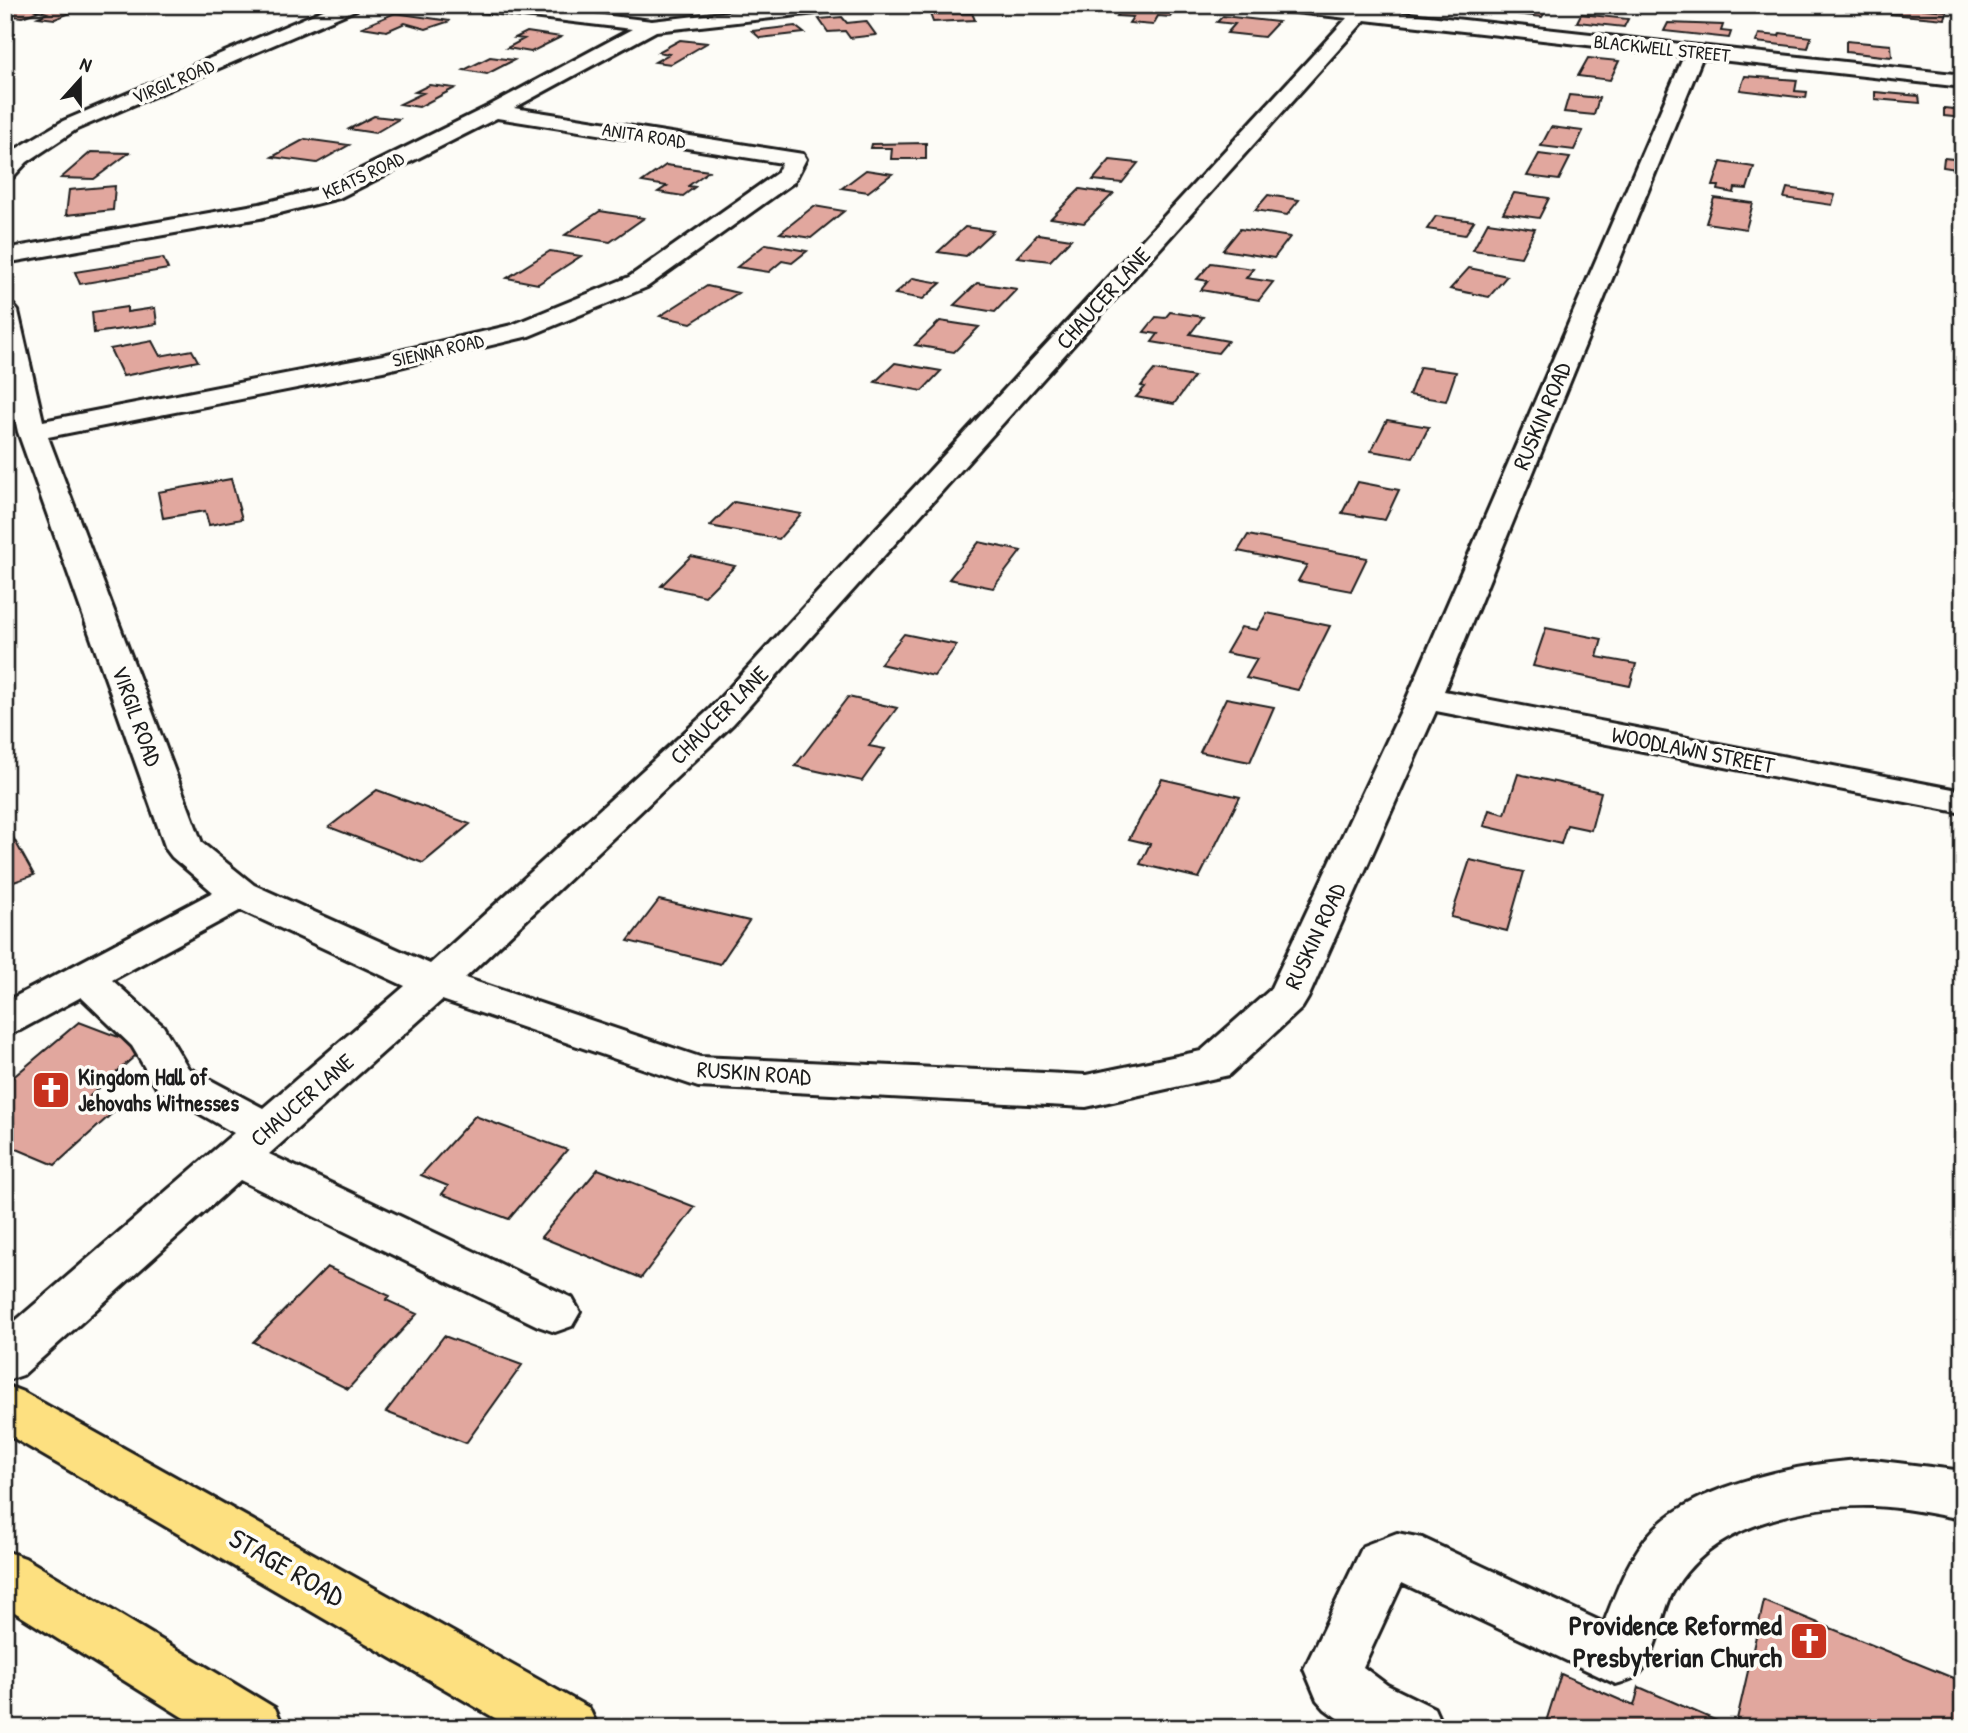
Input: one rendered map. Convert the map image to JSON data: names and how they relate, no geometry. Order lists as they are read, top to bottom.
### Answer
{
  "streets": {
    "main road": ["STAGE ROAD"],
    "street": [
      "BLACKWELL STREET",
      "VIRGIL ROAD",
      "ANITA ROAD",
      "KEATS ROAD",
      "CHAUCER LANE",
      "SIENNA ROAD",
      "RUSKIN ROAD",
      "WOODLAWN STREET"
    ]
  },
  "crossings": [
    ["BLACKWELL STREET", "CHAUCER LANE"],
    ["BLACKWELL STREET", "RUSKIN ROAD"],
    ["VIRGIL ROAD", "CHAUCER LANE"],
    ["VIRGIL ROAD", "SIENNA ROAD"],
    ["VIRGIL ROAD", "RUSKIN ROAD"],
    ["ANITA ROAD", "KEATS ROAD"],
    ["ANITA ROAD", "SIENNA ROAD"],
    ["CHAUCER LANE", "RUSKIN ROAD"],
    ["RUSKIN ROAD", "WOODLAWN STREET"]
  ],
  "places": {
    "church": ["Kingdom Hall of Jehovahs Witnesses", "Providence Reformed Presbyterian Church"]
  },
  "north": "top"
}
